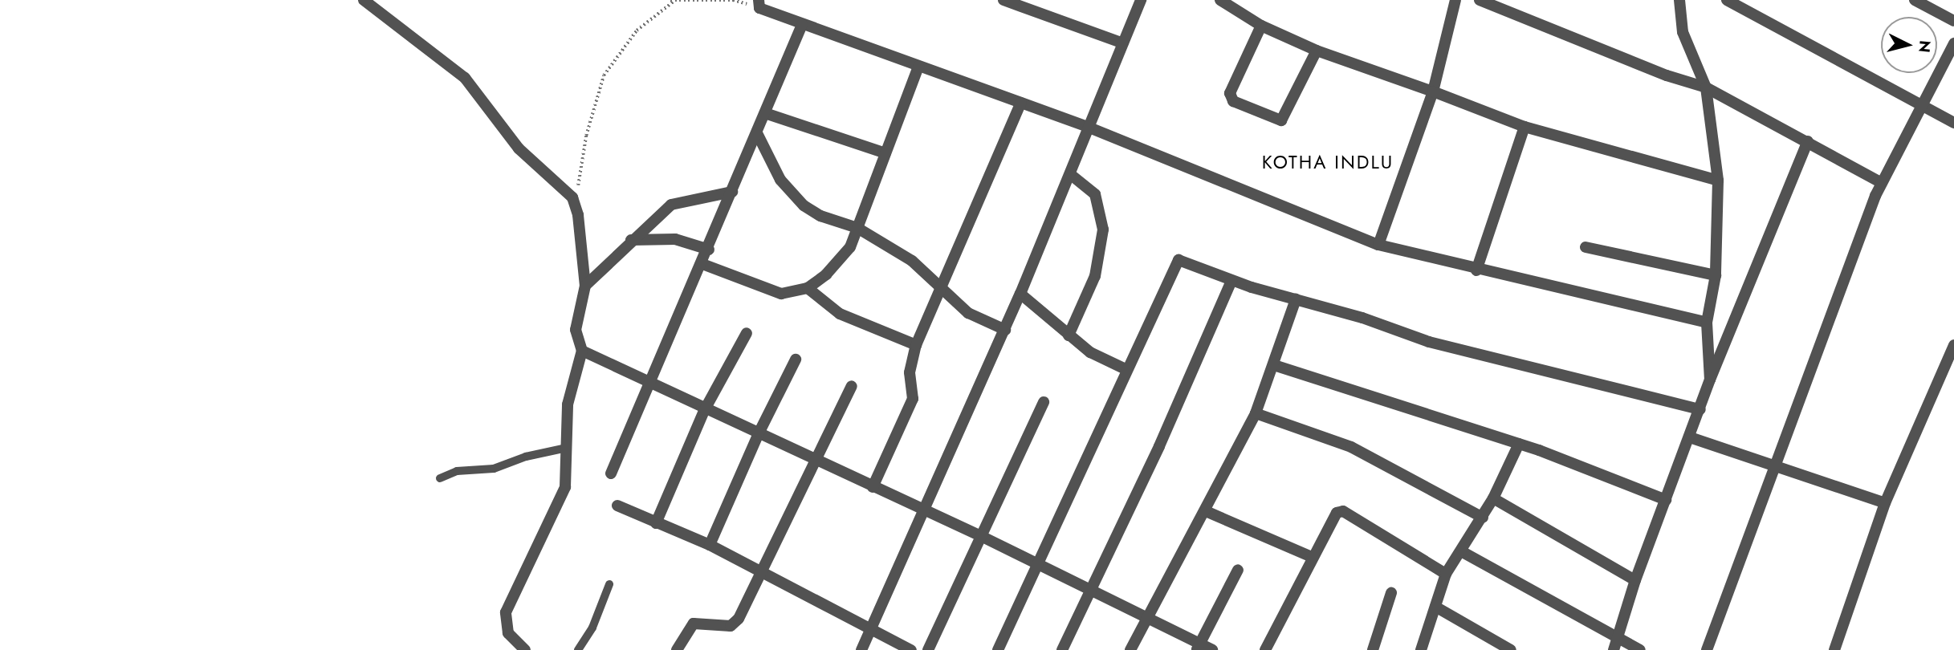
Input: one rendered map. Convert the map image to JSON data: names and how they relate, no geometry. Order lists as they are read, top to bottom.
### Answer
{
  "districts": ["KOTHA INDLU"],
  "north": "right"
}
